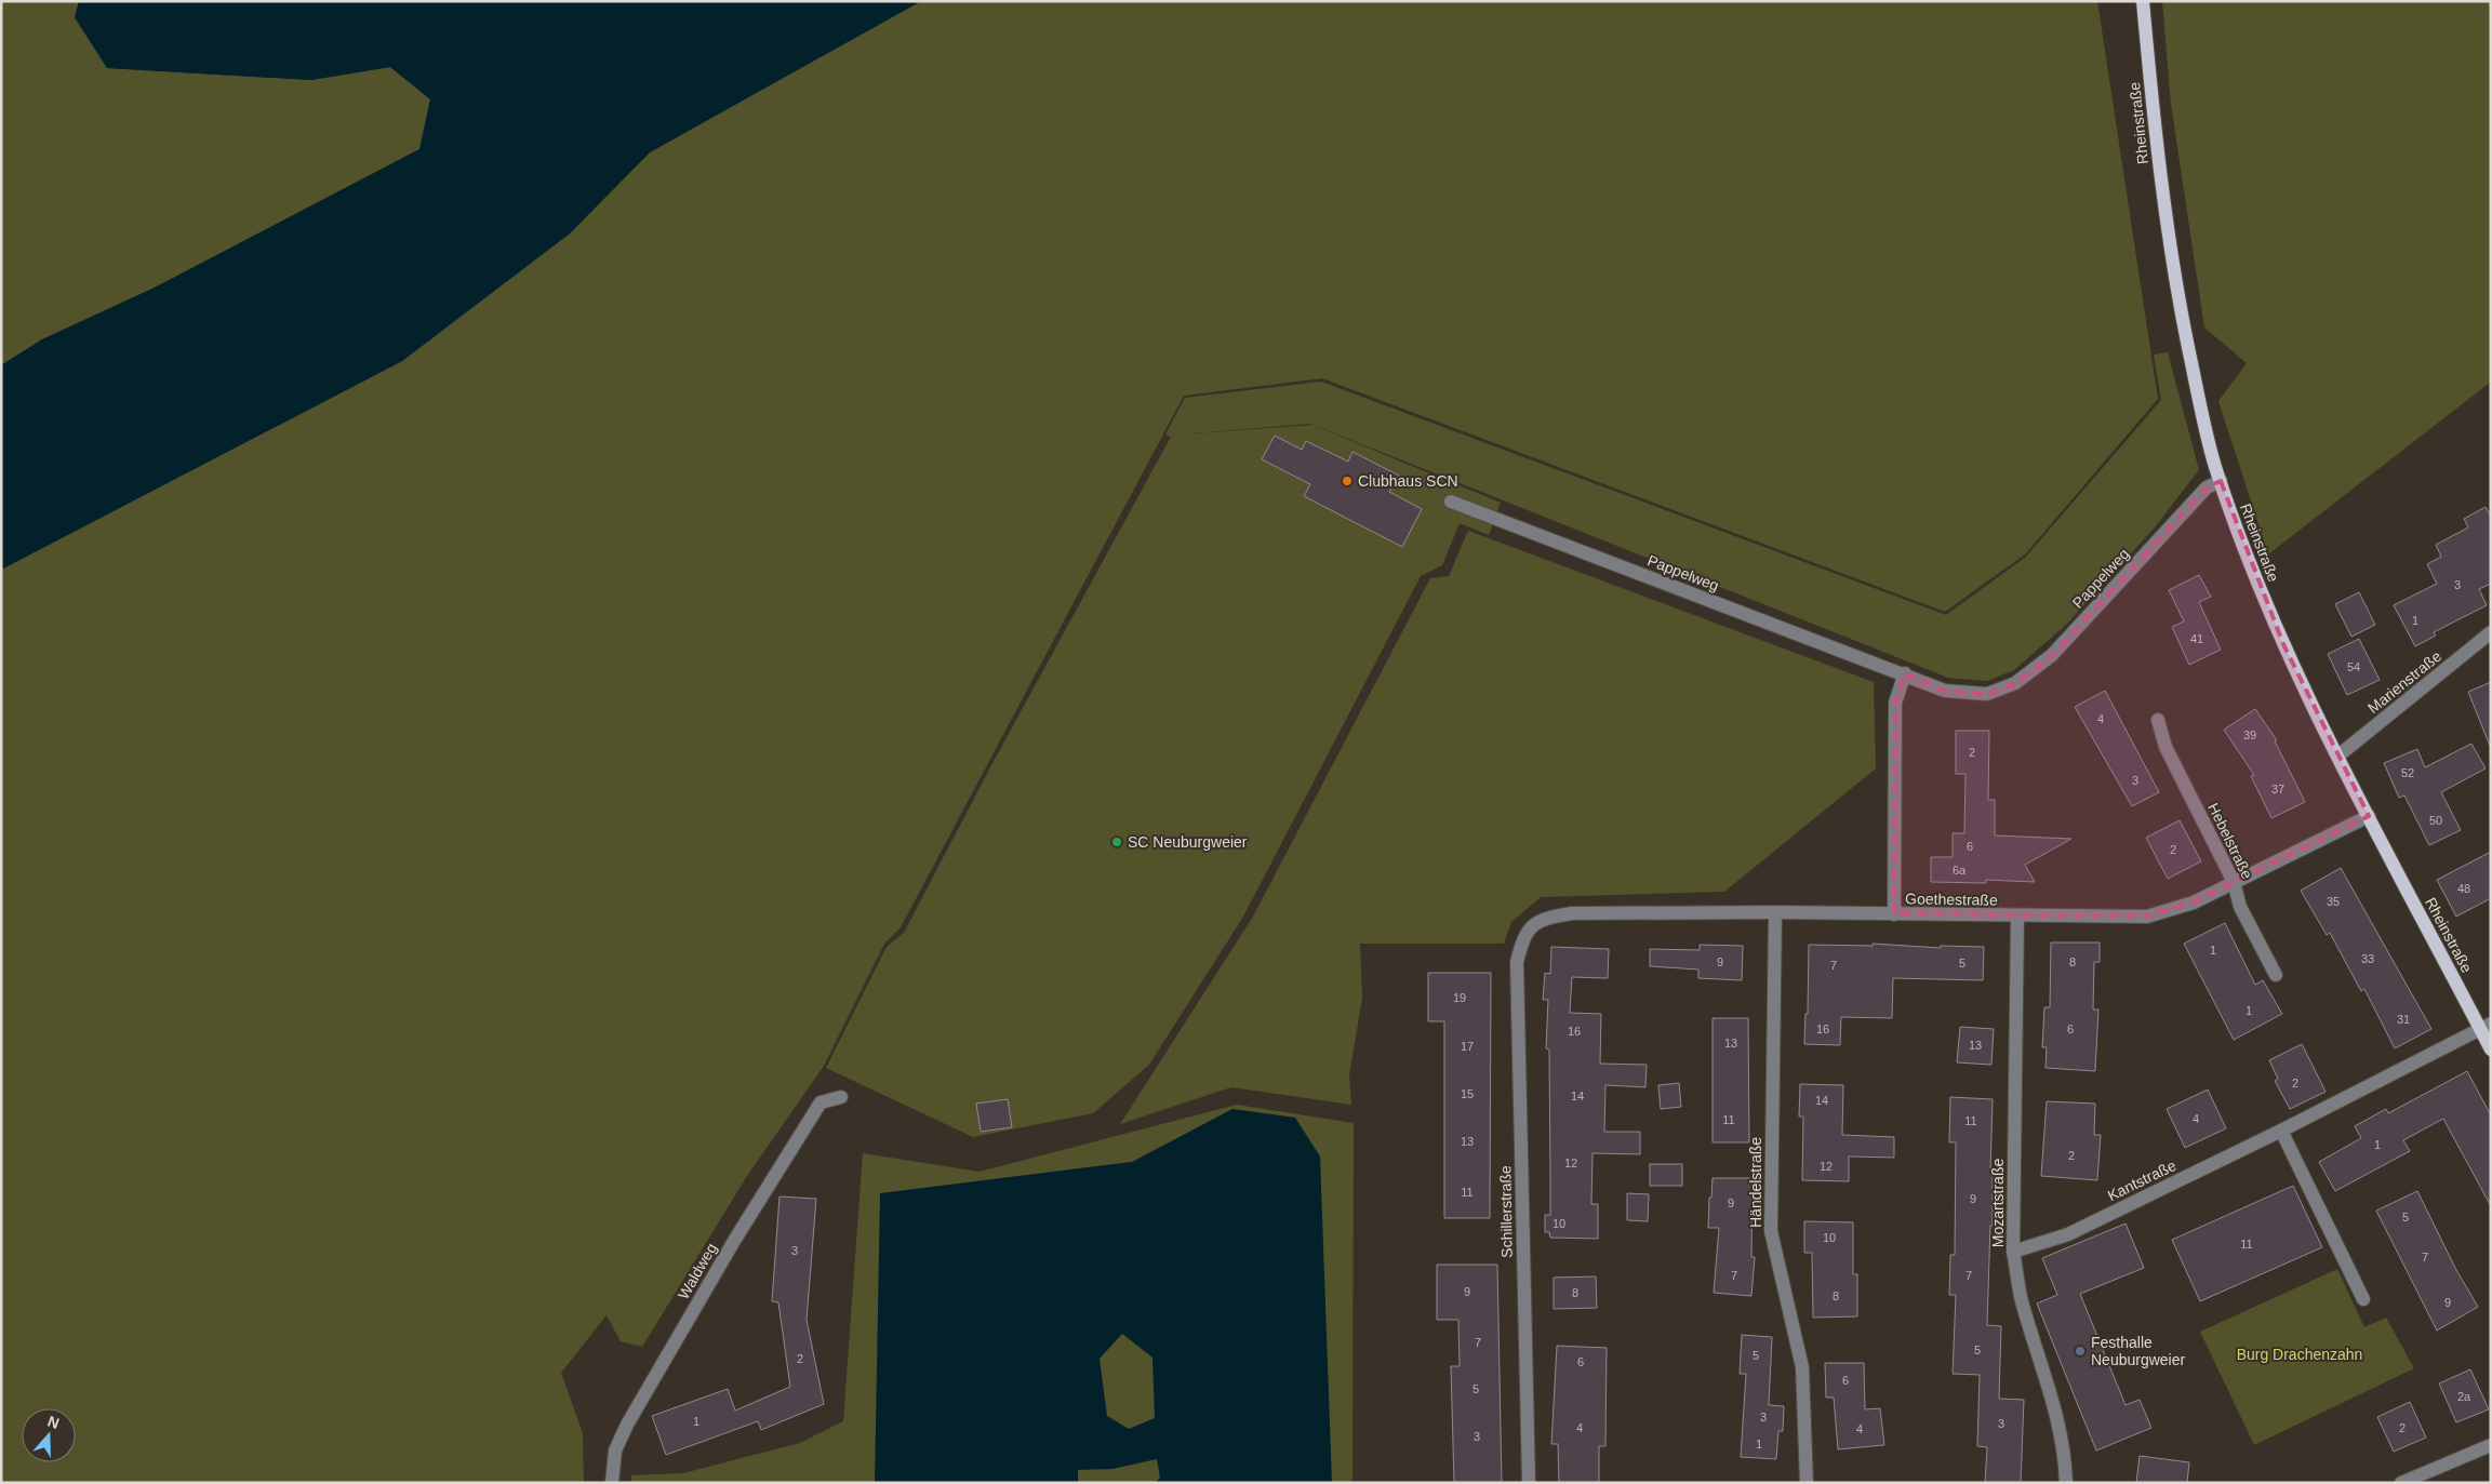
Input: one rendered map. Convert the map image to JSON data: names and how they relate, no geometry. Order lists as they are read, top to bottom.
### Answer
{
  "streets": {
    "main road": ["Rheinstraße"],
    "street": [
      "Pappelweg",
      "Marienstraße",
      "Hebelstraße",
      "Goethestraße",
      "Kantstraße",
      "Händelstraße",
      "Mozartstraße",
      "Schillerstraße",
      "Waldweg"
    ]
  },
  "crossings": [
    ["Rheinstraße", "Pappelweg"],
    ["Rheinstraße", "Marienstraße"],
    ["Rheinstraße", "Goethestraße"],
    ["Rheinstraße", "Kantstraße"],
    ["Hebelstraße", "Goethestraße"],
    ["Goethestraße", "Händelstraße"],
    ["Goethestraße", "Mozartstraße"],
    ["Goethestraße", "Schillerstraße"],
    ["Kantstraße", "Mozartstraße"]
  ],
  "parks": ["Burg Drachenzahn"],
  "places": ["Clubhaus SCN", "SC Neuburgweier", "Festhalle Neuburgweier"],
  "house_numbers": [
    "3",
    "1",
    "41",
    "54",
    "4",
    "39",
    "2",
    "52",
    "3",
    "37",
    "50",
    "6",
    "2",
    "6a",
    "48",
    "35",
    "1",
    "33",
    "9",
    "8",
    "5",
    "7",
    "19",
    "1",
    "31",
    "16",
    "6",
    "16",
    "13",
    "13",
    "17",
    "2",
    "15",
    "14",
    "14",
    "4",
    "11",
    "11",
    "13",
    "1",
    "2",
    "12",
    "12",
    "11",
    "9",
    "9",
    "5",
    "10",
    "10",
    "11",
    "3",
    "7",
    "7",
    "7",
    "9",
    "8",
    "8",
    "9",
    "7",
    "5",
    "5",
    "2",
    "6",
    "6",
    "5",
    "2a",
    "3",
    "1",
    "3",
    "4",
    "2",
    "4",
    "3",
    "1"
  ],
  "north": "top"
}
